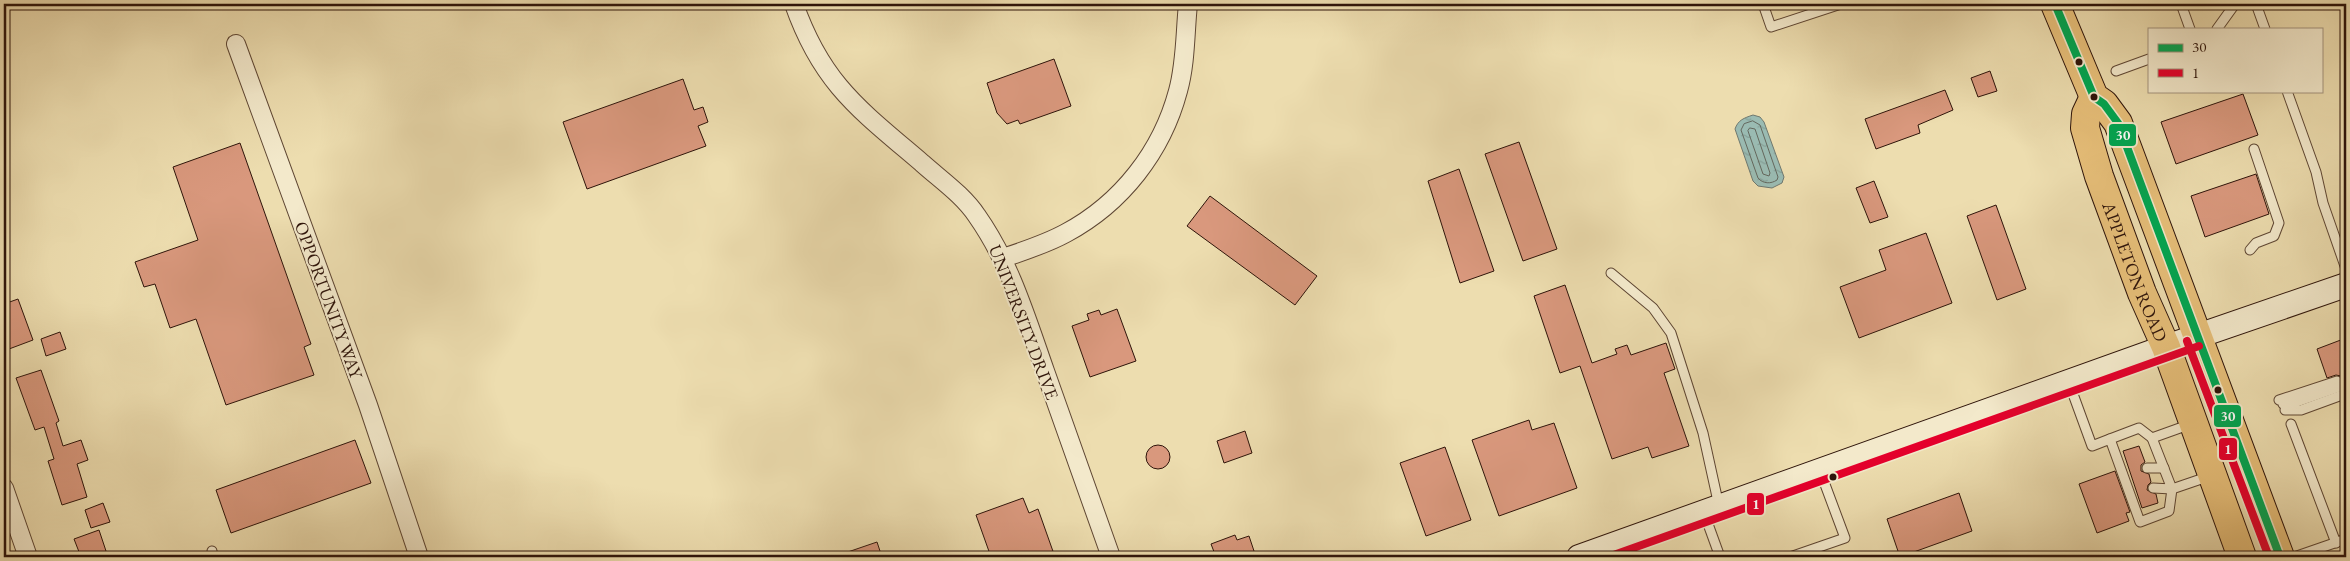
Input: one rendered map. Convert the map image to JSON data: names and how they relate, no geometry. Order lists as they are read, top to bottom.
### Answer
{
  "streets": {
    "main road": ["APPLETON ROAD"],
    "street": ["OPPORTUNITY WAY", "UNIVERSITY DRIVE"]
  },
  "lines": ["transit line 30", "transit line 1"],
  "legend": ["30", "1"]
}
